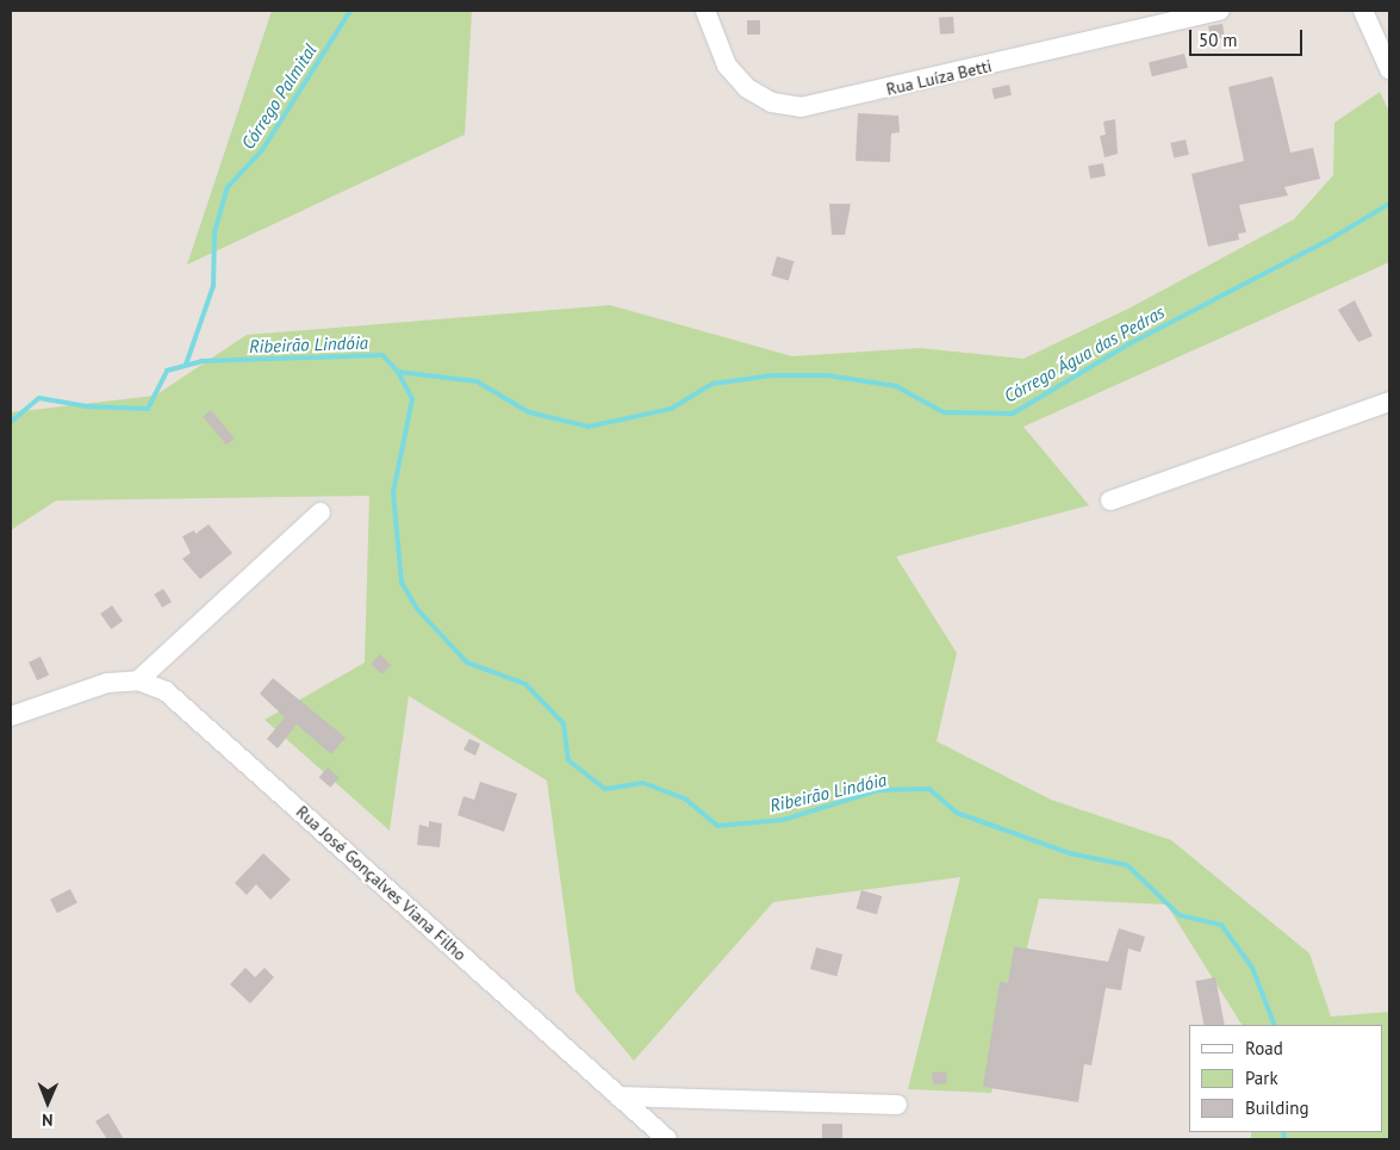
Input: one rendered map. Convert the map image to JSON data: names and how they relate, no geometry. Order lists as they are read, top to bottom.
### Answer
{
  "streets": {
    "street": ["Rua Luíza Betti", "Rua José Gonçalves Viana Filho"]
  },
  "water": ["Córrego Palmital", "Ribeirão Lindóia", "Córrego Água das Pedras"],
  "legend": ["Road", "Park", "Building"],
  "scale_bar": "50 m",
  "north": "bottom"
}
